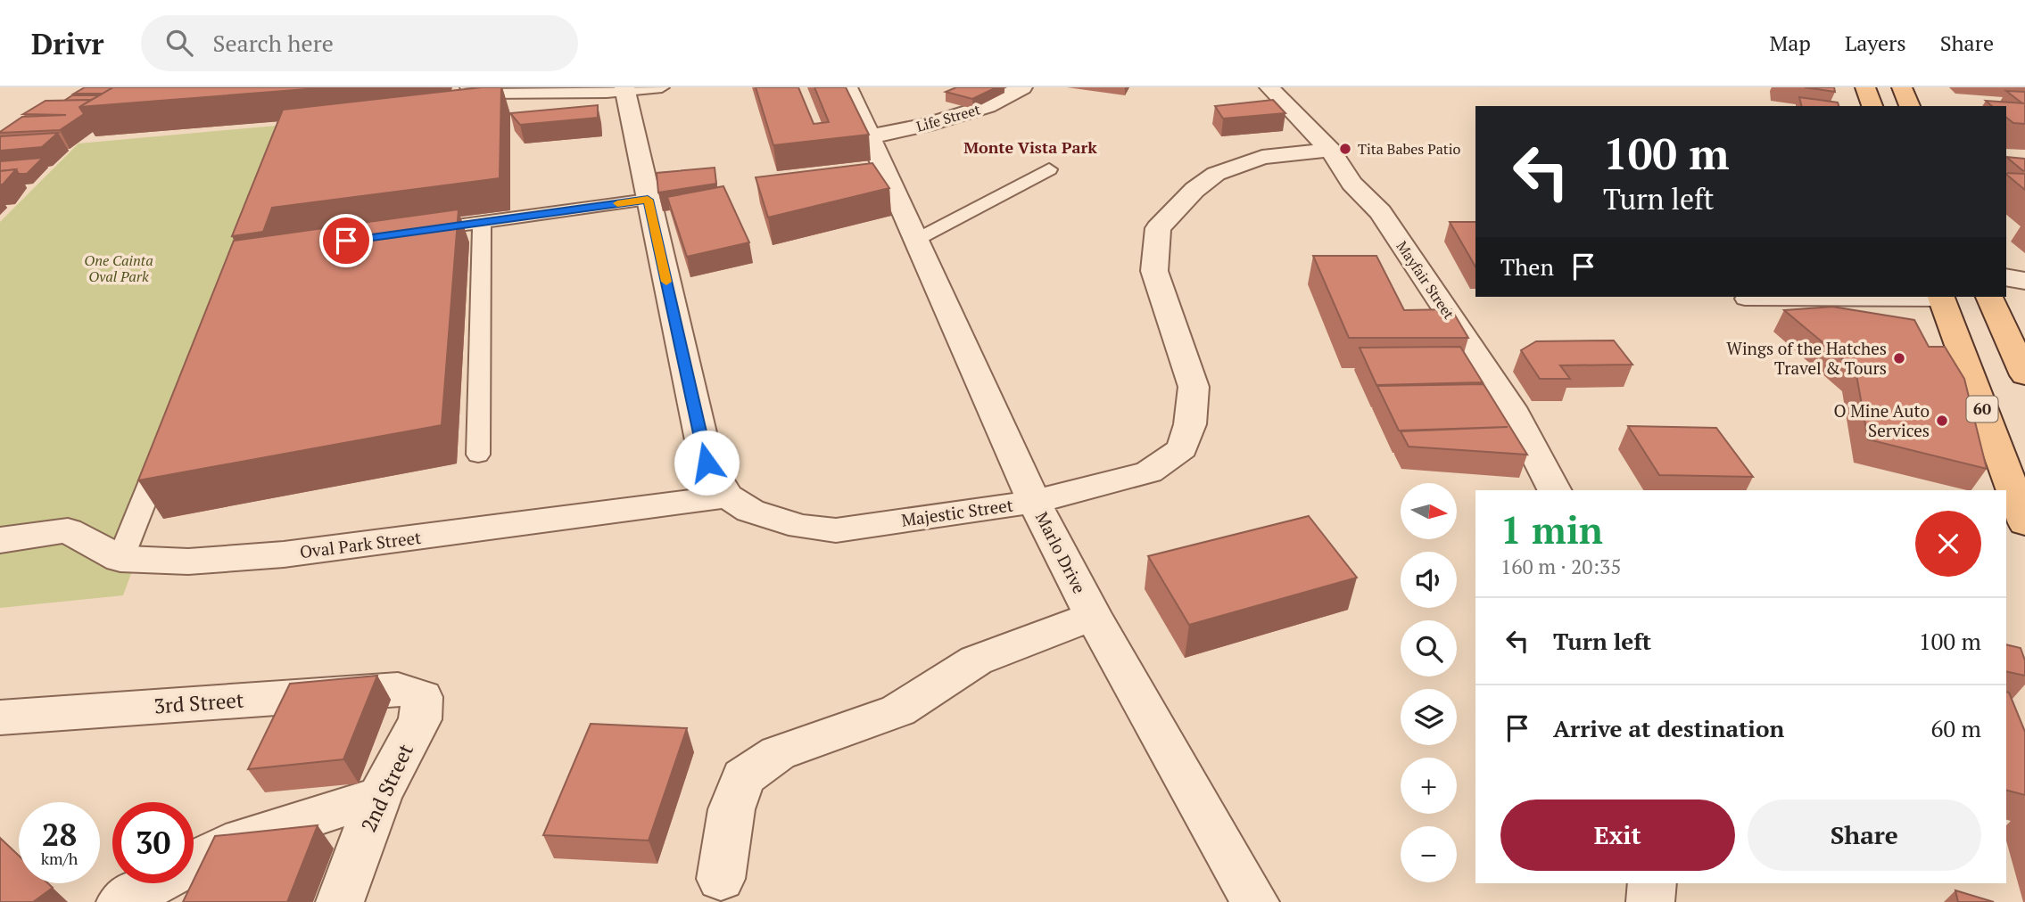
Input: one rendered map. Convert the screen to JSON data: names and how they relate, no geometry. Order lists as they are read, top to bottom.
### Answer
{
  "streets": {
    "main road": ["60"],
    "street": [
      "Life Street",
      "Mayfair Street",
      "Majestic Street",
      "Oval Park Street",
      "Marlo Drive",
      "3rd Street",
      "2nd Street"
    ]
  },
  "crossings": [
    ["Life Street", "Marlo Drive"],
    ["Mayfair Street", "Majestic Street"],
    ["Majestic Street", "Oval Park Street"],
    ["Majestic Street", "Marlo Drive"],
    ["3rd Street", "2nd Street"]
  ],
  "districts": ["Monte Vista Park"],
  "parks": ["One Cainta Oval Park"],
  "places": ["Tita Babes Patio", "Wings of the Hatches Travel & Tours", "O Mine Auto Services"],
  "north": "right",
  "page": {
    "header": "Drivr",
    "search": "Search here",
    "nav": ["Map", "Layers", "Share"],
    "turn": ["100 m", "Turn left"],
    "then": "Then",
    "map_buttons": ["+", "−"],
    "heading": ["1 min", "160 m · 20:35"],
    "list": [
      {
        "name": "Turn left",
        "value": "100 m"
      },
      {
        "name": "Arrive at destination",
        "value": "60 m"
      }
    ],
    "buttons": ["Exit", "Share"],
    "speed": "28 km/h",
    "limit": "30"
  }
}
